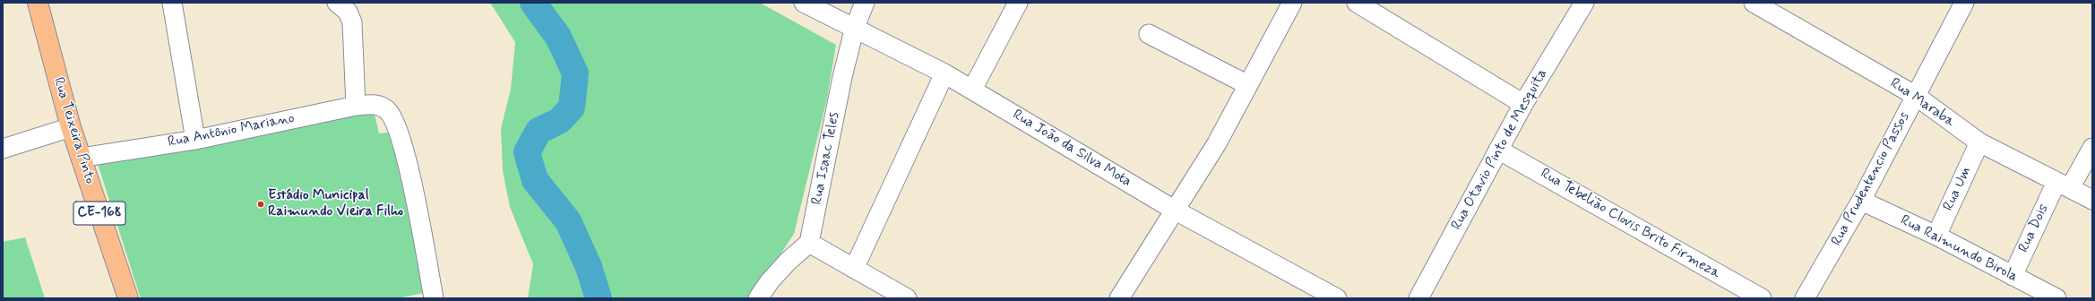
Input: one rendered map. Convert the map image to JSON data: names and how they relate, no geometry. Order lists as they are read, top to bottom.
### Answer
{
  "streets": {
    "main road": ["Rua Teixeira Pinto", "CE-168"],
    "street": [
      "Rua Maraba",
      "Rua Antônio Mariano",
      "Rua João da Silva Mota",
      "Rua Otavio Pinto de Mesquita",
      "Rua Isaac Teles",
      "Rua Prudentencio Passos",
      "Rua Um",
      "Rua Tebelião Clovis Brito Firmeza",
      "Rua Dois",
      "Rua Raimundo Birola"
    ]
  },
  "crossings": [
    ["Rua Maraba", "Rua Prudentencio Passos"],
    ["Rua Maraba", "Rua Um"],
    ["Rua Maraba", "Rua Dois"],
    ["Rua Teixeira Pinto", "Rua Antônio Mariano"],
    ["Rua João da Silva Mota", "Rua Isaac Teles"],
    ["Rua Otavio Pinto de Mesquita", "Rua Tebelião Clovis Brito Firmeza"],
    ["Rua Prudentencio Passos", "Rua Raimundo Birola"],
    ["Rua Um", "Rua Raimundo Birola"],
    ["Rua Dois", "Rua Raimundo Birola"]
  ],
  "places": ["Estádio Municipal Raimundo Vieira Filho"]
}
